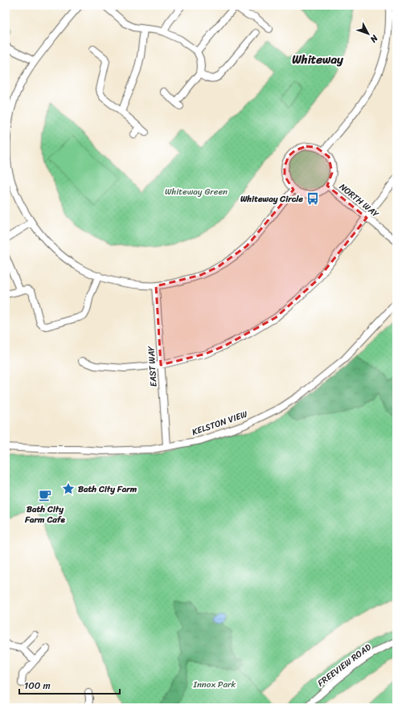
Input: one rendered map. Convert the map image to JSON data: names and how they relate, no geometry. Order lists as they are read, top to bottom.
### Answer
{
  "streets": {
    "street": [
      "NORTH WAY",
      "EAST WAY",
      "KELSTON VIEW",
      "FREEVIEW ROAD"
    ]
  },
  "crossings": [
    ["EAST WAY", "KELSTON VIEW"]
  ],
  "districts": ["Whiteway"],
  "parks": ["Whiteway Green", "Innox Park"],
  "places": {
    "bus stop": ["Whiteway Circle"],
    "place": ["Bath City Farm"],
    "cafe": ["Bath City Farm Cafe"]
  },
  "scale_bar": "100 m",
  "north": "bottom right"
}
